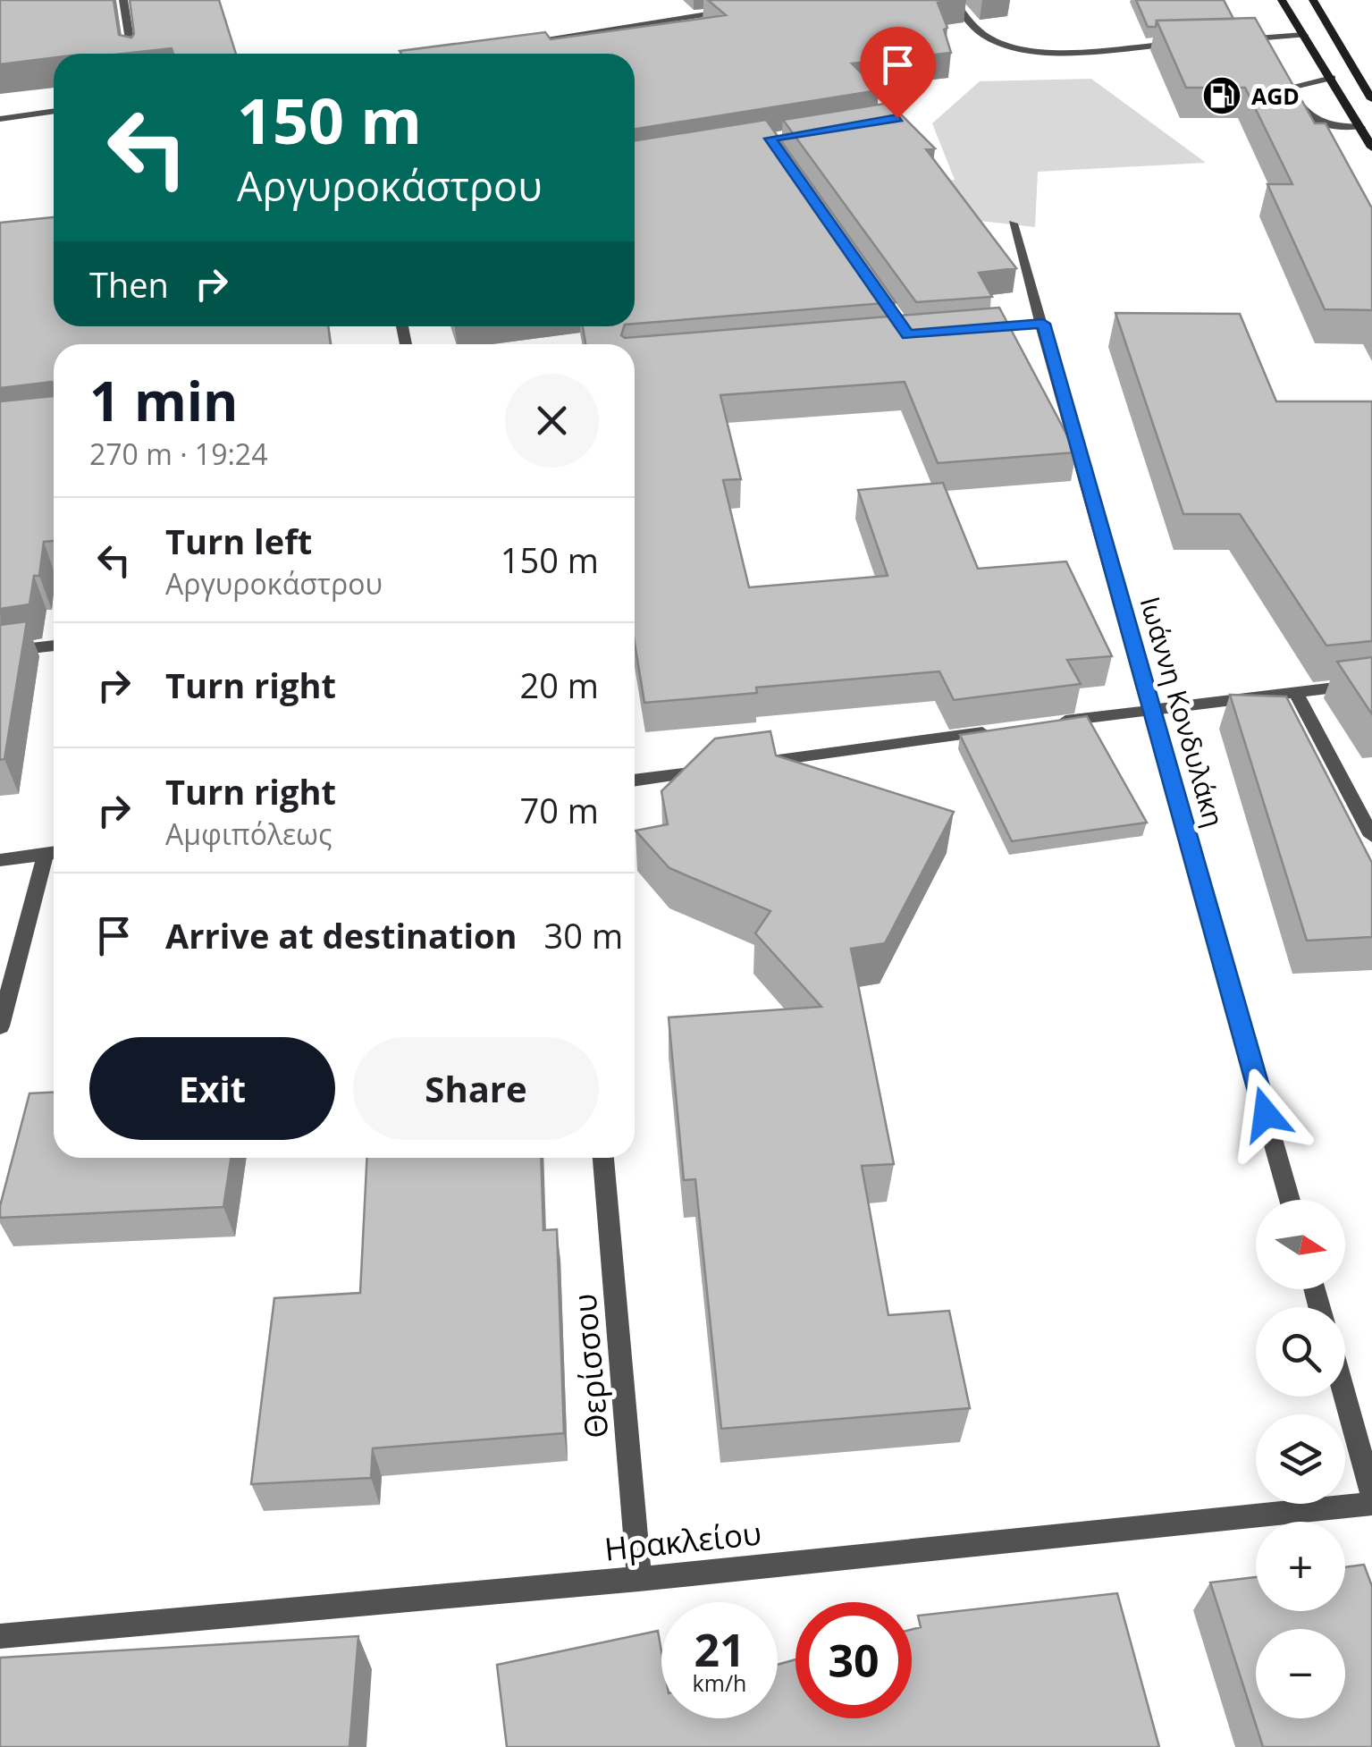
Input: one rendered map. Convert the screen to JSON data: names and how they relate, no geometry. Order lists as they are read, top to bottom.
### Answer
{
  "streets": {
    "street": ["Ιωάννη Κονδυλάκη", "Θερίσσου", "Ηρακλείου"]
  },
  "crossings": [
    ["Θερίσσου", "Ηρακλείου"]
  ],
  "places": {
    "fuel station": ["AGD"]
  },
  "north": "right",
  "page": {
    "turn": ["150 m", "Αργυροκάστρου"],
    "then": "Then",
    "heading": ["1 min", "270 m · 19:24"],
    "list": [
      {
        "name": "Turn left",
        "note": "Αργυροκάστρου",
        "value": "150 m"
      },
      {
        "name": "Turn right",
        "value": "20 m"
      },
      {
        "name": "Turn right",
        "note": "Αμφιπόλεως",
        "value": "70 m"
      },
      {
        "name": "Arrive at destination",
        "value": "30 m"
      }
    ],
    "buttons": ["Exit", "Share"],
    "map_buttons": ["+", "−"],
    "speed": "21 km/h",
    "limit": "30"
  }
}
